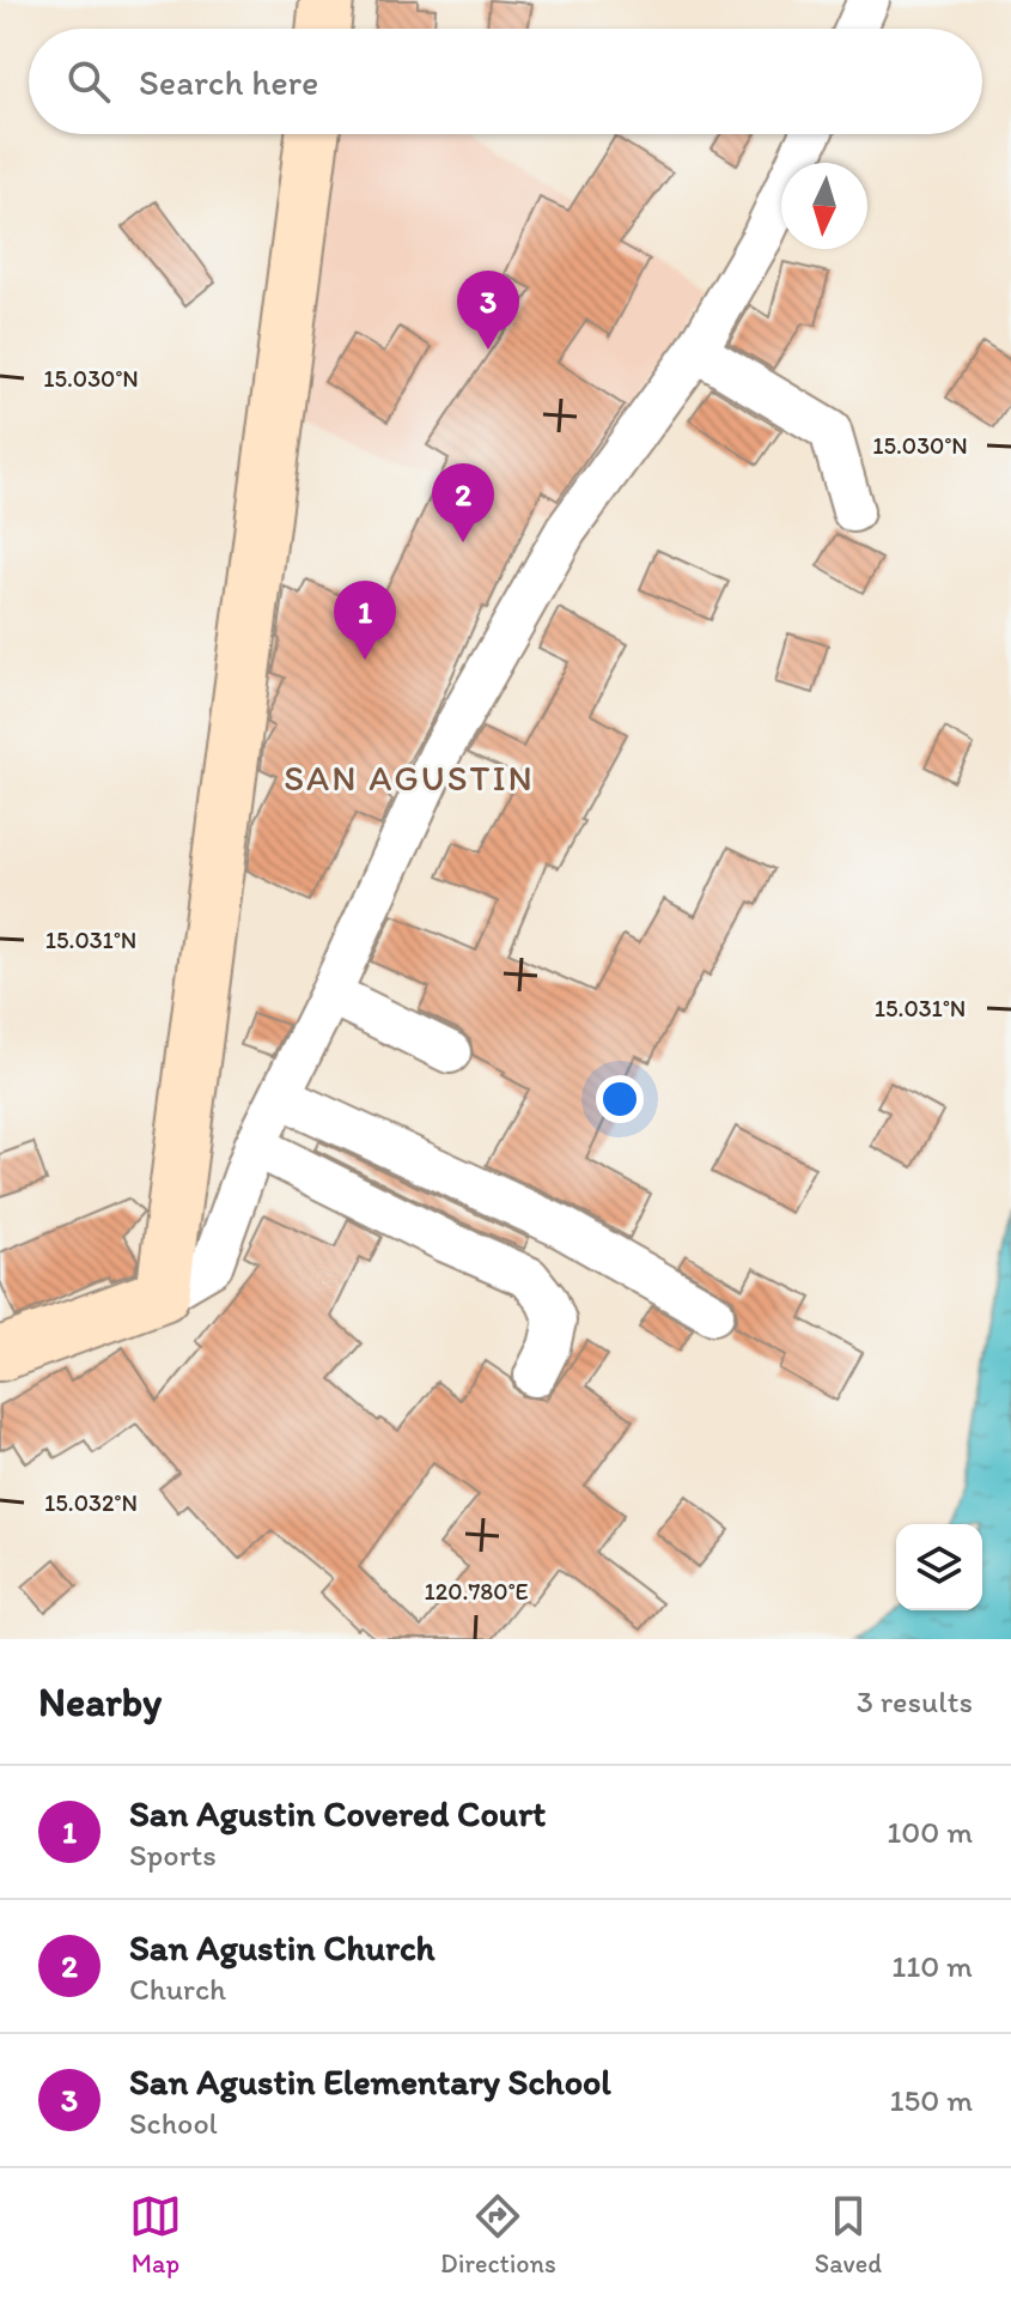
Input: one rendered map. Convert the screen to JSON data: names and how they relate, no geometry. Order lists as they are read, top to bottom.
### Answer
{
  "districts": ["SAN AGUSTIN"],
  "north": "bottom",
  "page": {
    "search": "Search here",
    "pins": ["3", "2", "1"],
    "heading": ["Nearby", "3 results"],
    "list": [
      {
        "mark": "1",
        "name": "San Agustin Covered Court",
        "note": "Sports",
        "value": "100 m"
      },
      {
        "mark": "2",
        "name": "San Agustin Church",
        "note": "Church",
        "value": "110 m"
      },
      {
        "mark": "3",
        "name": "San Agustin Elementary School",
        "note": "School",
        "value": "150 m"
      }
    ],
    "nav": ["Map", "Directions", "Saved"]
  },
  "coordinates": [
    "15.030°N",
    "15.031°N",
    "15.032°N",
    "120.780°E"
  ]
}
